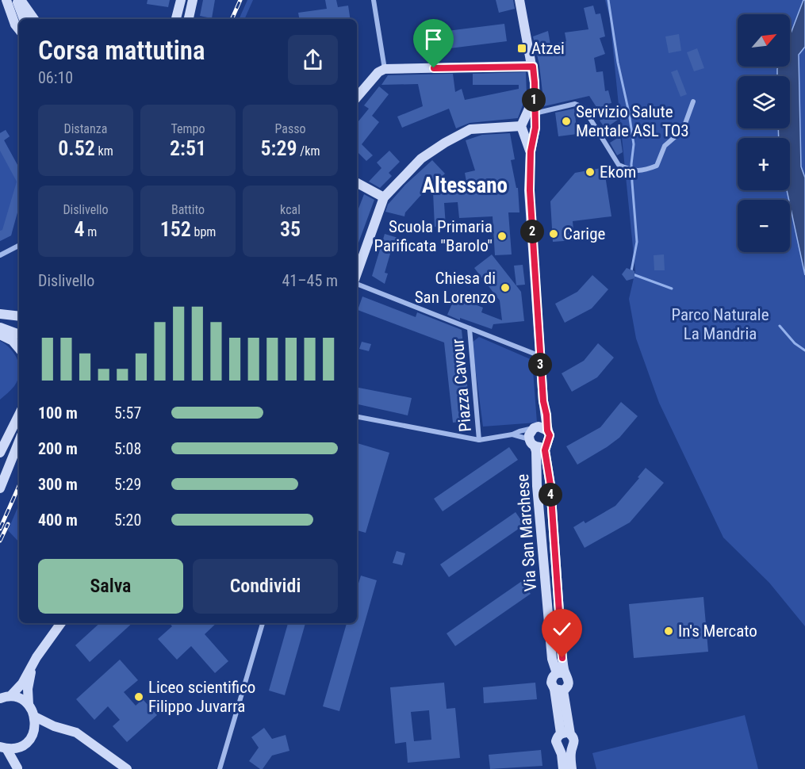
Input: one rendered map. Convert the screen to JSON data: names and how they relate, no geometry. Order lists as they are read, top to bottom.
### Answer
{
  "streets": {
    "street": ["Piazza Cavour", "Via San Marchese"]
  },
  "districts": ["Altessano"],
  "parks": ["Parco Naturale La Mandria"],
  "places": {
    "transit": ["Atzei"],
    "other": [
      "Servizio Salute Mentale ASL TO3",
      "Ekom",
      "Carige",
      "Scuola Primaria Parificata \"Barolo\"",
      "Chiesa di San Lorenzo",
      "In's Mercato",
      "Liceo scientifico Filippo Juvarra"
    ]
  },
  "north": "top right",
  "page": {
    "map_buttons": ["+", "−"],
    "heading": ["Corsa mattutina", "06:10"],
    "pins": [
      "1",
      "2",
      "3",
      "4"
    ],
    "stats": [
      ["Distanza", "0.52 km"],
      ["Tempo", "2:51"],
      ["Passo", "5:29 /km"],
      ["Dislivello", "4 m"],
      ["Battito", "152 bpm"],
      ["kcal", "35"]
    ],
    "chart": ["Dislivello", "41–45 m"],
    "list": [
      {
        "name": "100 m",
        "note": "5:57"
      },
      {
        "name": "200 m",
        "note": "5:08"
      },
      {
        "name": "300 m",
        "note": "5:29"
      },
      {
        "name": "400 m",
        "note": "5:20"
      }
    ],
    "buttons": ["Salva", "Condividi"]
  }
}
